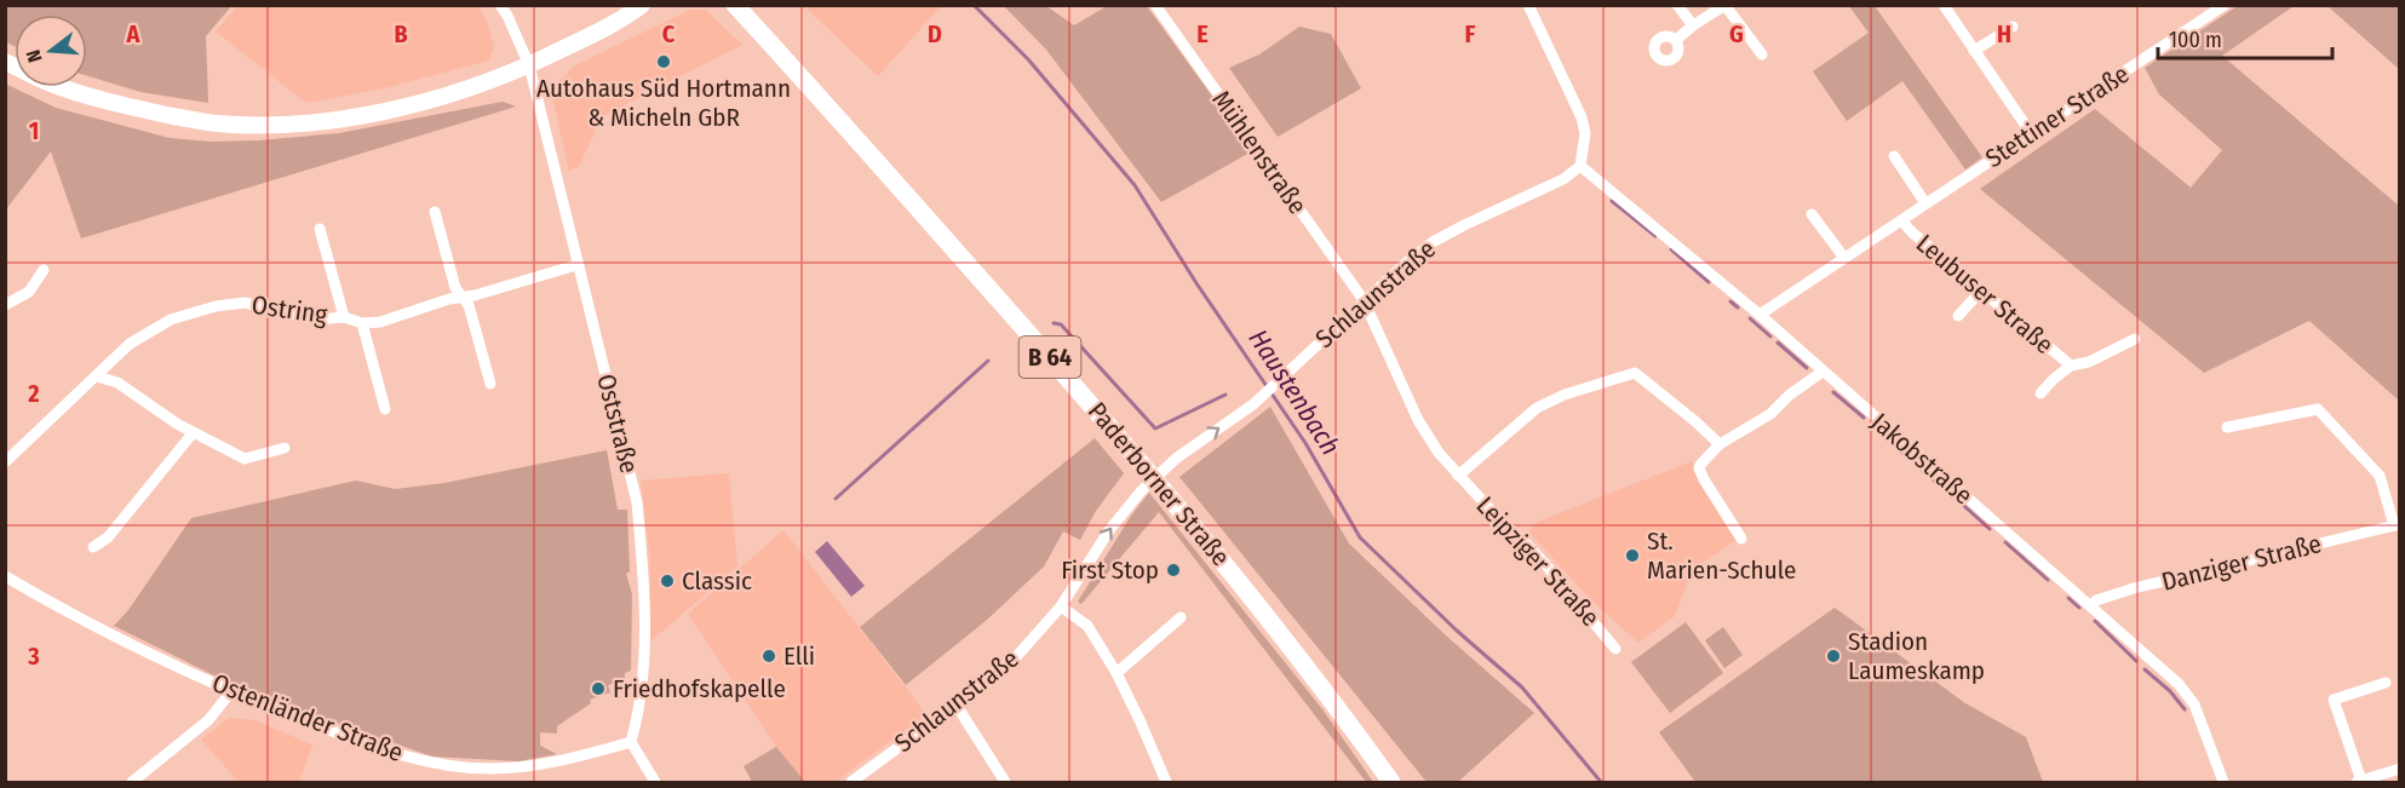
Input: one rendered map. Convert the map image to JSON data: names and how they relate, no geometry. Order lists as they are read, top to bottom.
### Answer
{
  "streets": {
    "main road": ["B 64", "Paderborner Straße"],
    "street": [
      "Stettiner Straße",
      "Mühlenstraße",
      "Schlaunstraße",
      "Leubuser Straße",
      "Ostring",
      "Oststraße",
      "Jakobstraße",
      "Leipziger Straße",
      "Danziger Straße",
      "Ostenländer Straße"
    ]
  },
  "crossings": [
    ["Stettiner Straße", "Leubuser Straße"],
    ["Stettiner Straße", "Jakobstraße"],
    ["Mühlenstraße", "Schlaunstraße"],
    ["Mühlenstraße", "Leipziger Straße"],
    ["Schlaunstraße", "Jakobstraße"],
    ["Schlaunstraße", "Leipziger Straße"],
    ["Ostring", "Oststraße"],
    ["Oststraße", "Ostenländer Straße"],
    ["Jakobstraße", "Danziger Straße"]
  ],
  "one_way": ["Schlaunstraße"],
  "water": ["Haustenbach"],
  "places": [
    "Autohaus Süd Hortmann & Micheln GbR",
    "St. Marien-Schule",
    "First Stop",
    "Classic",
    "Elli",
    "Stadion Laumeskamp",
    "Friedhofskapelle"
  ],
  "scale_bar": "100 m",
  "north": "left",
  "grid": {
    "columns": [
      "A",
      "B",
      "C",
      "D",
      "E",
      "F",
      "G",
      "H"
    ],
    "rows": ["1", "2", "3"]
  }
}
